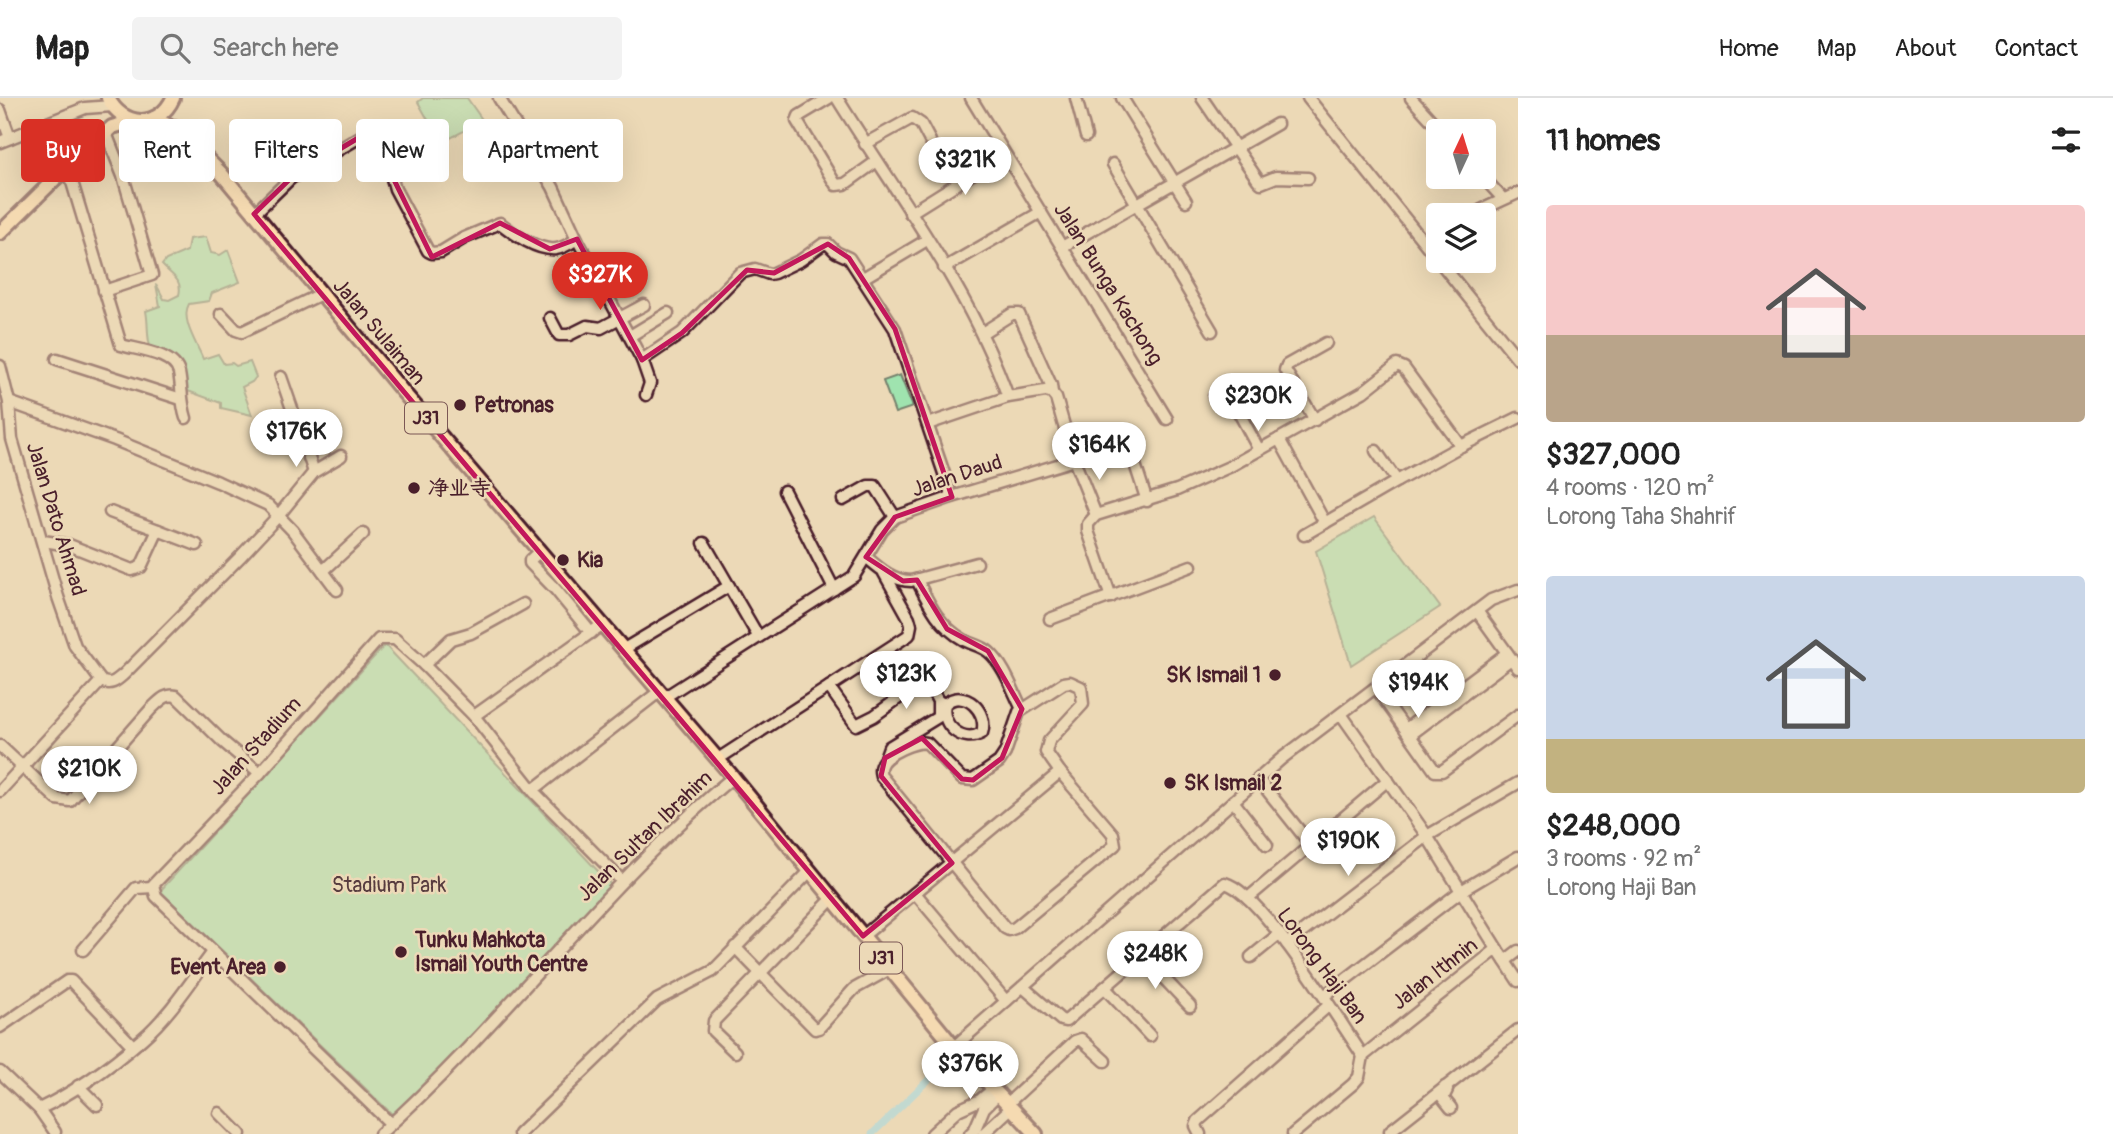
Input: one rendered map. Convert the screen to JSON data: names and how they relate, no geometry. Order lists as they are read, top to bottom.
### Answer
{
  "streets": {
    "main road": ["Jalan Sulaiman", "J31"],
    "street": [
      "Jalan Bunga Kachong",
      "Jalan Daud",
      "Jalan Dato Ahmad",
      "Jalan Stadium",
      "Jalan Sultan Ibrahim",
      "Lorong Haji Ban",
      "Jalan Ithnin"
    ]
  },
  "crossings": [
    ["Jalan Sulaiman", "J31"],
    ["Jalan Sulaiman", "Jalan Daud"],
    ["Jalan Sulaiman", "Jalan Sultan Ibrahim"],
    ["J31", "Jalan Sultan Ibrahim"],
    ["Jalan Daud", "Jalan Stadium"],
    ["Jalan Stadium", "Jalan Sultan Ibrahim"],
    ["Lorong Haji Ban", "Jalan Ithnin"]
  ],
  "parks": ["Stadium Park"],
  "places": [
    "Petronas",
    "净业寺",
    "Kia",
    "SK Ismail 1",
    "SK Ismail 2",
    "Tunku Mahkota Ismail Youth Centre",
    "Event Area"
  ],
  "north": "top",
  "page": {
    "header": "Map",
    "search": "Search here",
    "nav": [
      "Home",
      "Map",
      "About",
      "Contact"
    ],
    "heading": "11 homes",
    "chip": [
      "Buy",
      "Rent",
      "Filters",
      "New",
      "Apartment"
    ],
    "price": [
      "$321K",
      "$327K",
      "$230K",
      "$176K",
      "$164K",
      "$123K",
      "$194K",
      "$210K",
      "$190K",
      "$248K",
      "$376K"
    ],
    "list": [
      {
        "name": "$327,000",
        "note": "4 rooms · 120 m² · Lorong Taha Shahrif"
      },
      {
        "name": "$248,000",
        "note": "3 rooms · 92 m² · Lorong Haji Ban"
      }
    ]
  }
}
